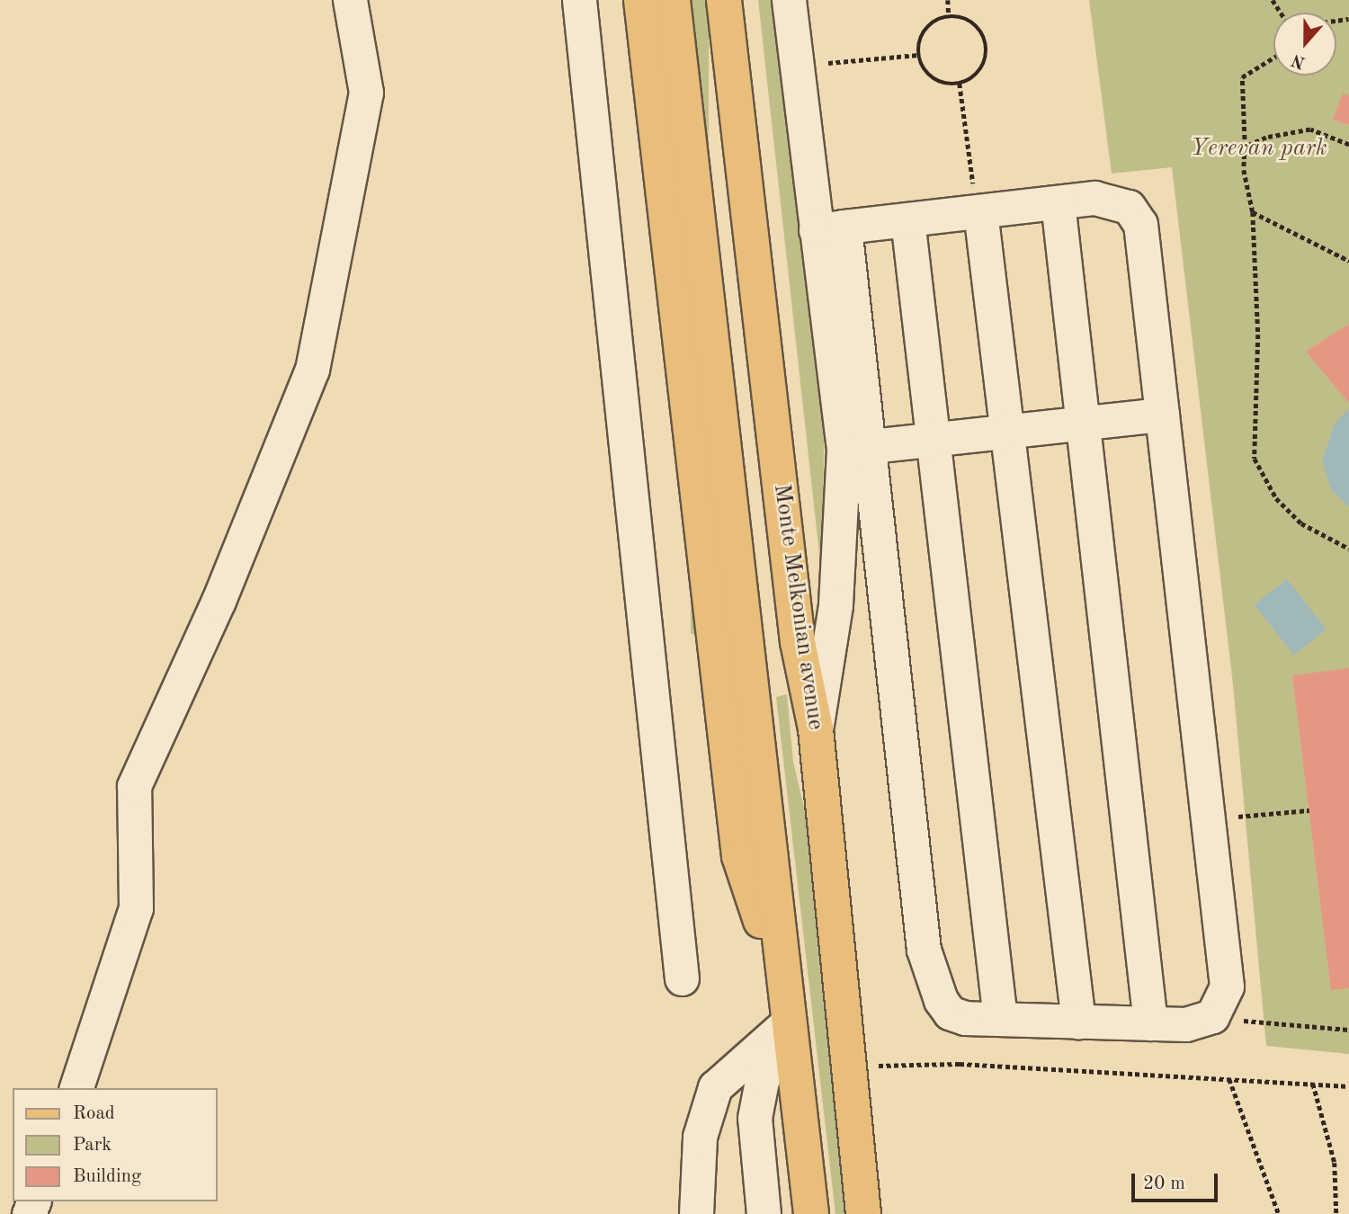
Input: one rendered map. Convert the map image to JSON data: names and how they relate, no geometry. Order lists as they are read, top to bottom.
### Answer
{
  "streets": {
    "main road": ["Monte Melkonian avenue"]
  },
  "parks": ["Yerevan park"],
  "legend": ["Road", "Park", "Building"],
  "scale_bar": "20 m",
  "north": "bottom"
}
